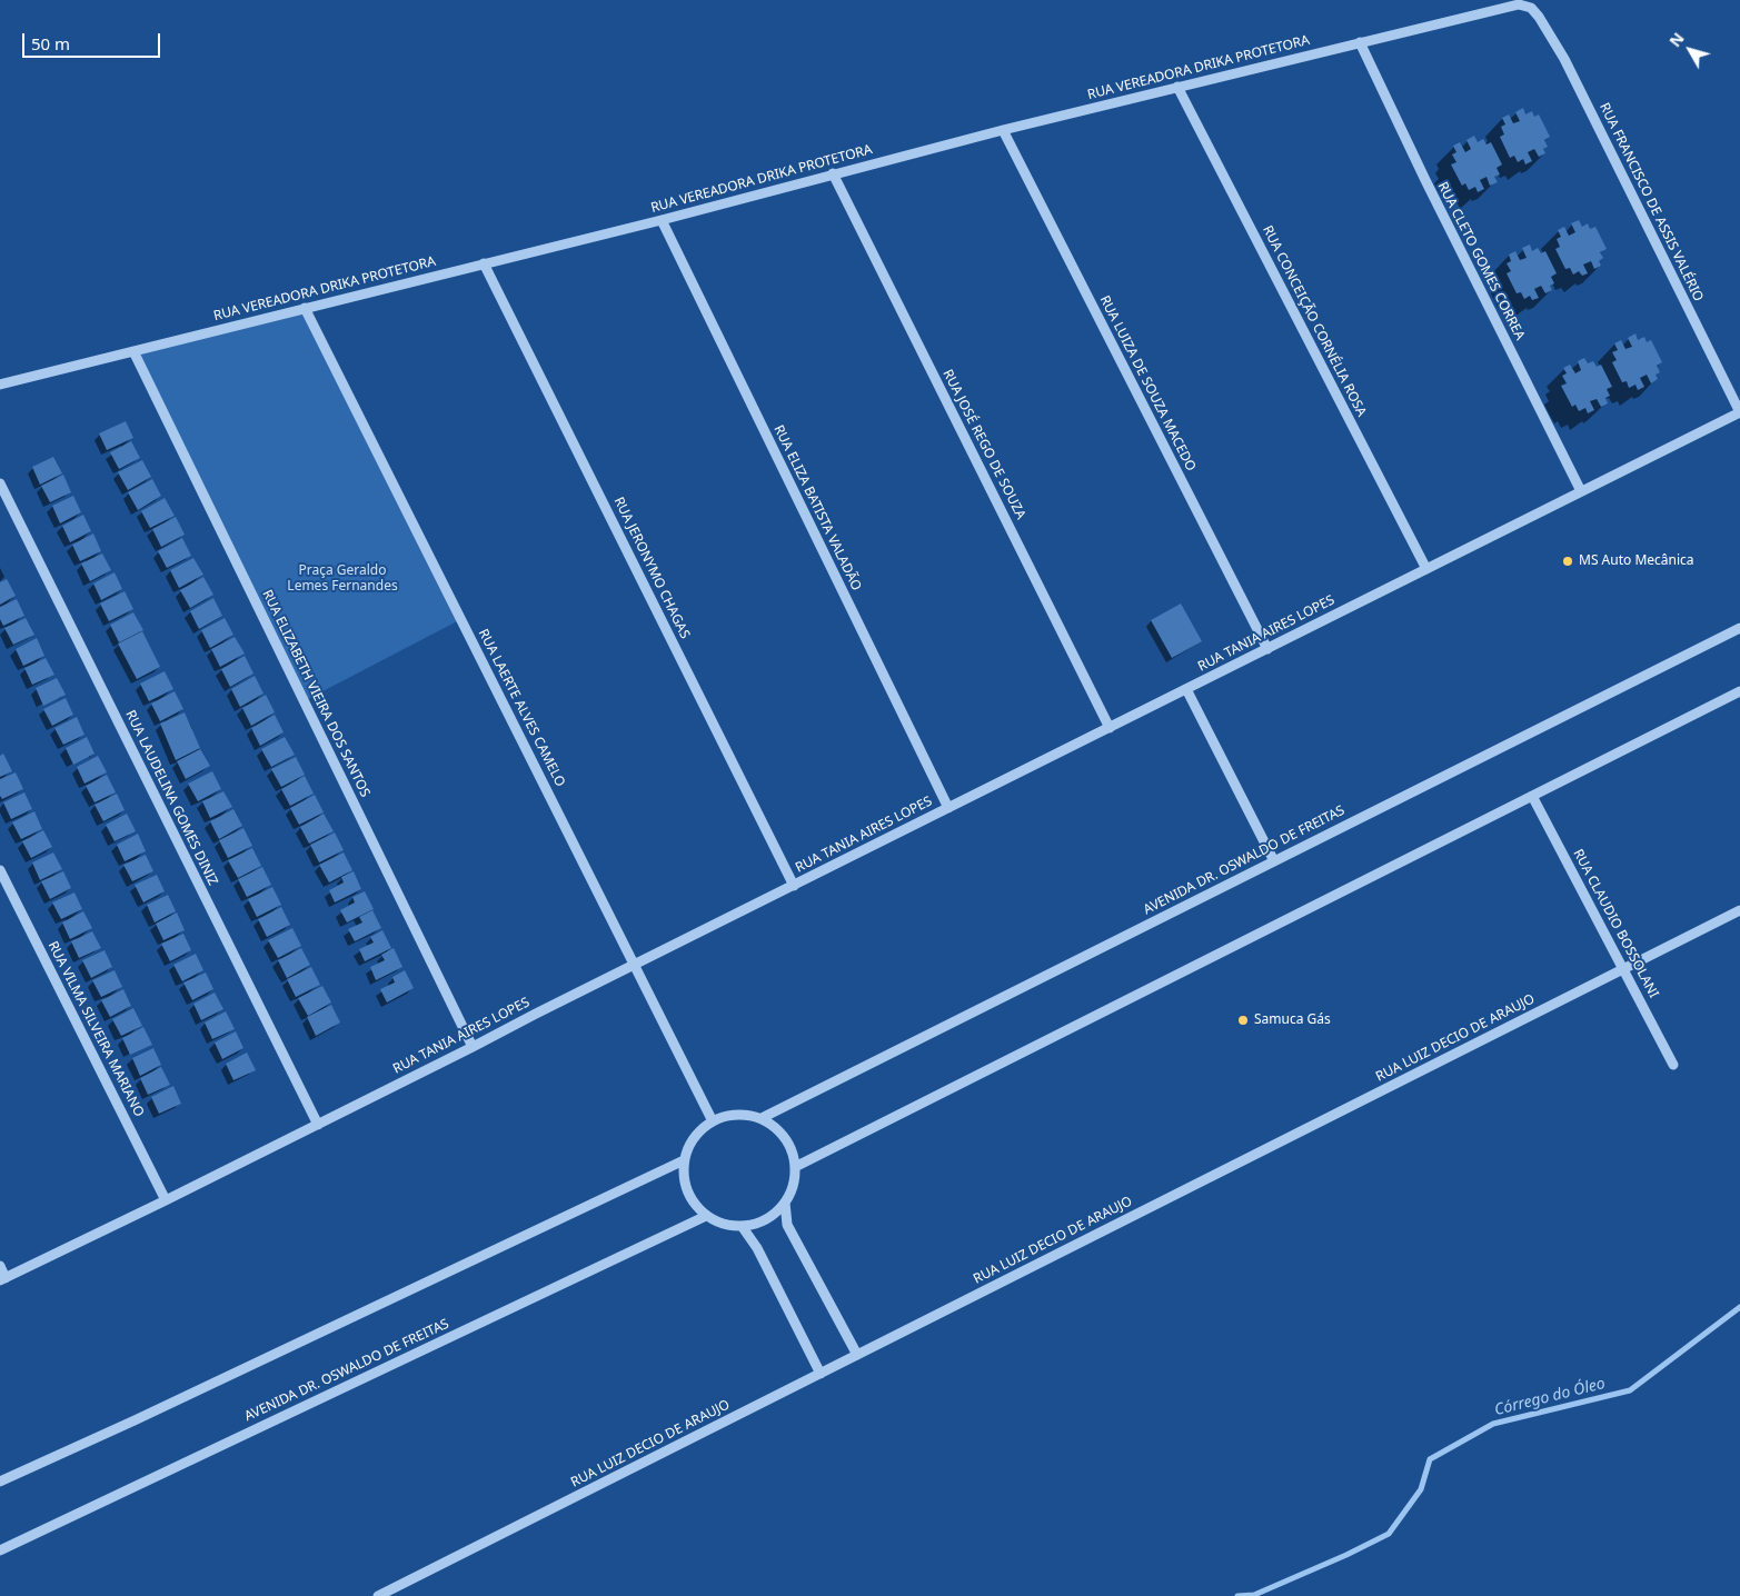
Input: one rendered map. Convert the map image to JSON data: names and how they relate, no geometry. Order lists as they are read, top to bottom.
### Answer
{
  "streets": {
    "street": [
      "RUA VEREADORA DRIKA PROTETORA",
      "RUA FRANCISCO DE ASSIS VALÉRIO",
      "RUA CLETO GOMES CORREA",
      "RUA CONCEIÇÃO CORNÉLIA ROSA",
      "RUA LUIZA DE SOUZA MACEDO",
      "RUA JOSÉ REGO DE SOUZA",
      "RUA ELIZA BATISTA VALADÃO",
      "RUA JERONYMO CHAGAS",
      "RUA TANIA AIRES LOPES",
      "RUA ELIZABETH VIEIRA DOS SANTOS",
      "RUA LAERTE ALVES CAMELO",
      "RUA LAUDELINA GOMES DINIZ",
      "AVENIDA DR. OSWALDO DE FREITAS",
      "RUA CLAUDIO BOSSOLANI",
      "RUA VILMA SILVEIRA MARIANO",
      "RUA LUIZ DECIO DE ARAUJO"
    ]
  },
  "crossings": [
    ["RUA VEREADORA DRIKA PROTETORA", "RUA FRANCISCO DE ASSIS VALÉRIO"],
    ["RUA VEREADORA DRIKA PROTETORA", "RUA CLETO GOMES CORREA"],
    ["RUA VEREADORA DRIKA PROTETORA", "RUA CONCEIÇÃO CORNÉLIA ROSA"],
    ["RUA VEREADORA DRIKA PROTETORA", "RUA LUIZA DE SOUZA MACEDO"],
    ["RUA VEREADORA DRIKA PROTETORA", "RUA JOSÉ REGO DE SOUZA"],
    ["RUA VEREADORA DRIKA PROTETORA", "RUA ELIZA BATISTA VALADÃO"],
    ["RUA VEREADORA DRIKA PROTETORA", "RUA JERONYMO CHAGAS"],
    ["RUA VEREADORA DRIKA PROTETORA", "RUA ELIZABETH VIEIRA DOS SANTOS"],
    ["RUA VEREADORA DRIKA PROTETORA", "RUA LAERTE ALVES CAMELO"],
    ["RUA FRANCISCO DE ASSIS VALÉRIO", "RUA TANIA AIRES LOPES"],
    ["RUA CLETO GOMES CORREA", "RUA TANIA AIRES LOPES"],
    ["RUA CONCEIÇÃO CORNÉLIA ROSA", "RUA TANIA AIRES LOPES"],
    ["RUA LUIZA DE SOUZA MACEDO", "RUA TANIA AIRES LOPES"],
    ["RUA JOSÉ REGO DE SOUZA", "RUA TANIA AIRES LOPES"],
    ["RUA ELIZA BATISTA VALADÃO", "RUA TANIA AIRES LOPES"],
    ["RUA JERONYMO CHAGAS", "RUA TANIA AIRES LOPES"],
    ["RUA TANIA AIRES LOPES", "RUA ELIZABETH VIEIRA DOS SANTOS"],
    ["RUA TANIA AIRES LOPES", "RUA LAERTE ALVES CAMELO"],
    ["RUA TANIA AIRES LOPES", "RUA LAUDELINA GOMES DINIZ"],
    ["RUA TANIA AIRES LOPES", "RUA VILMA SILVEIRA MARIANO"],
    ["RUA LAERTE ALVES CAMELO", "AVENIDA DR. OSWALDO DE FREITAS"],
    ["RUA CLAUDIO BOSSOLANI", "RUA LUIZ DECIO DE ARAUJO"]
  ],
  "water": ["Córrego do Óleo"],
  "parks": ["Praça Geraldo Lemes Fernandes"],
  "places": ["MS Auto Mecânica", "Samuca Gás"],
  "scale_bar": "50 m",
  "north": "top left"
}
